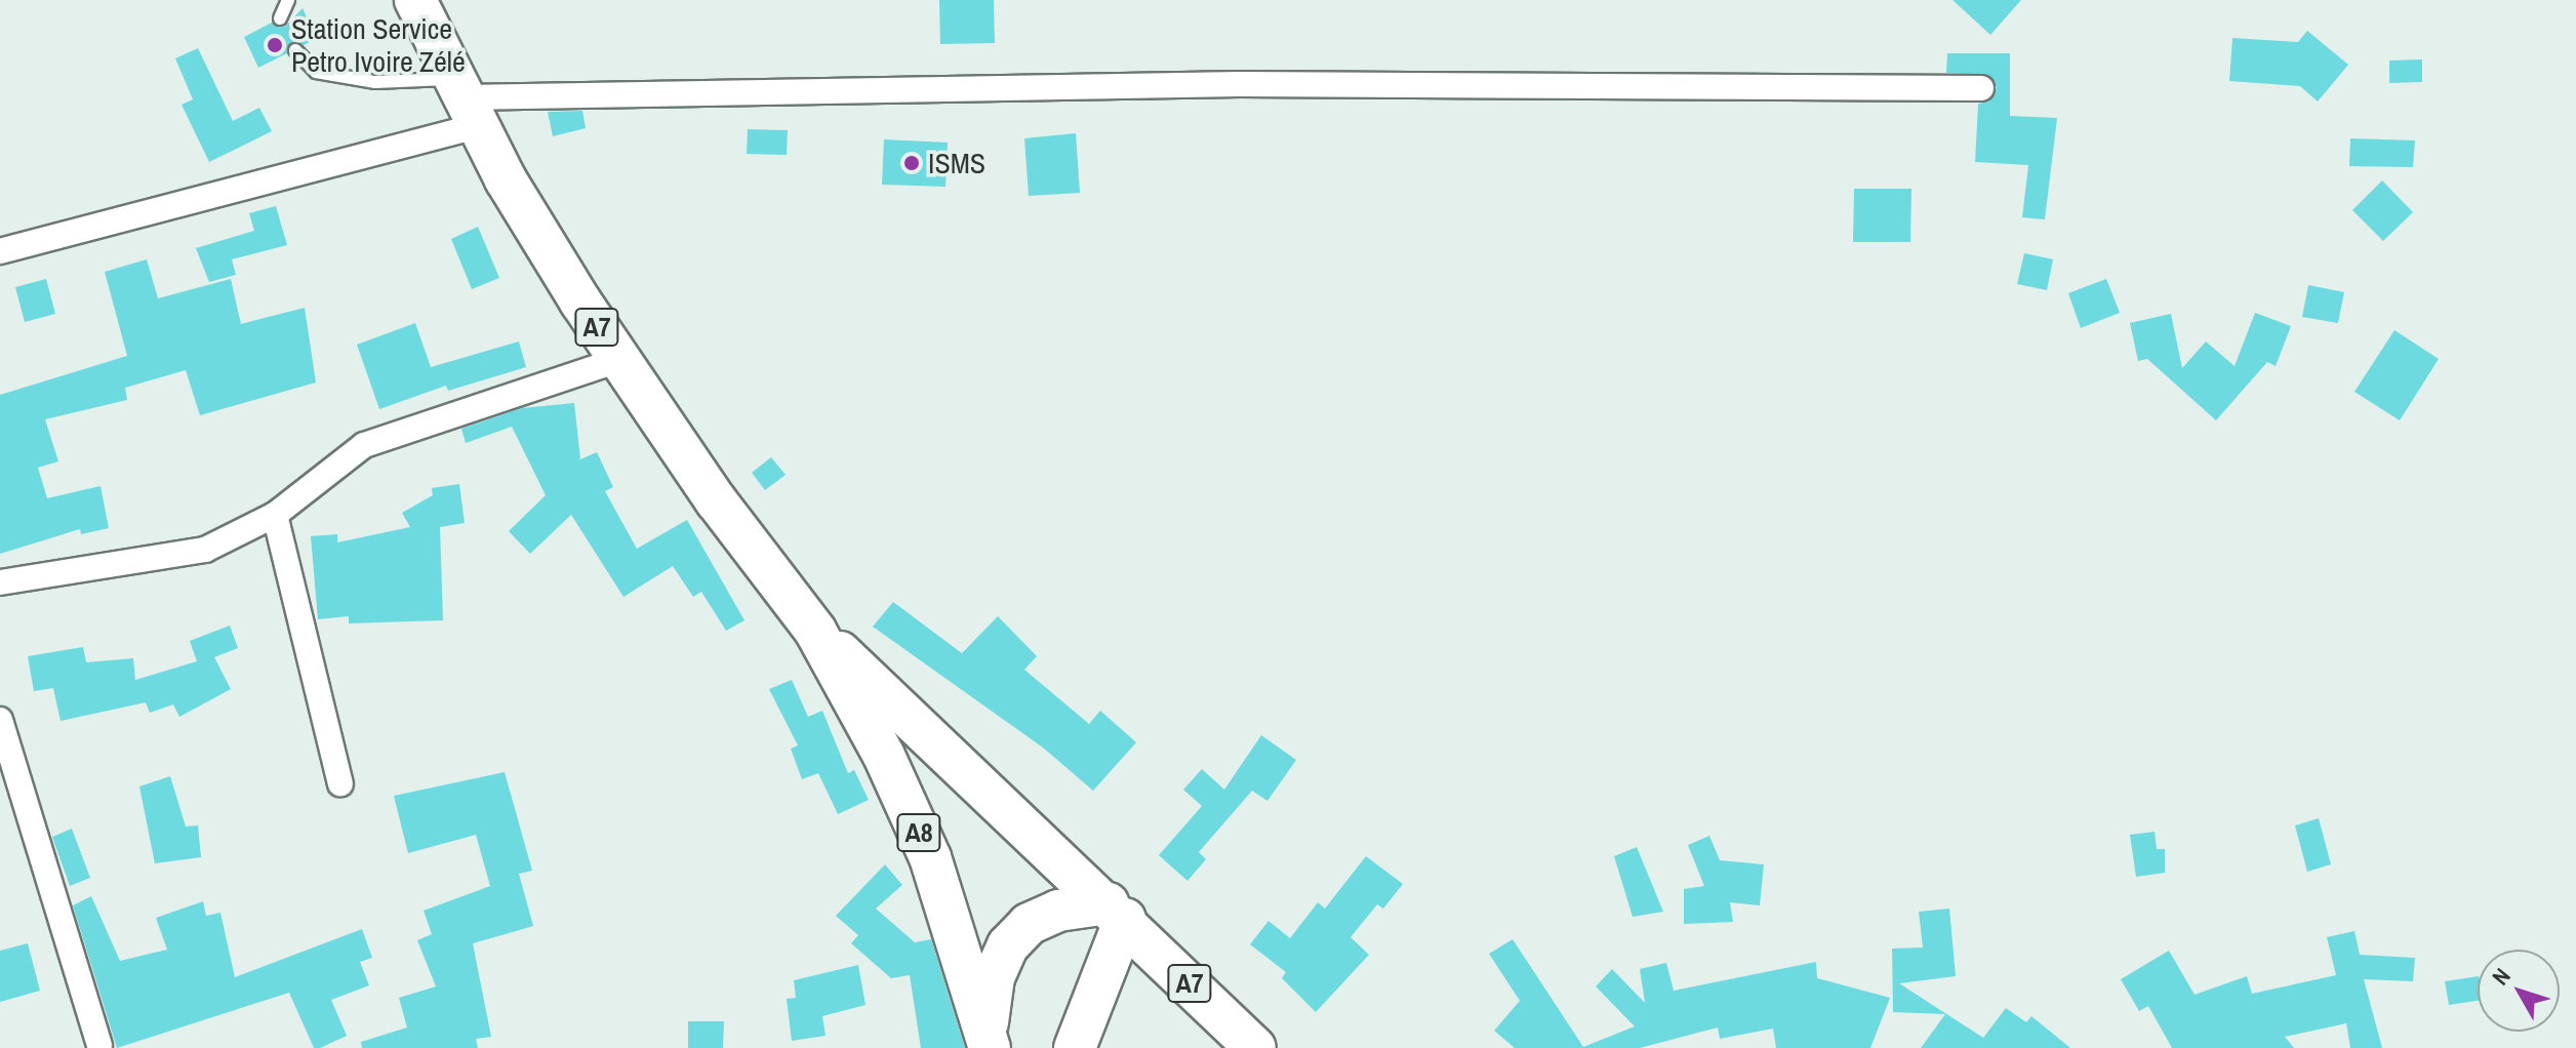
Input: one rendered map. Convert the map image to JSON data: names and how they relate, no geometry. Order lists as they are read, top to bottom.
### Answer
{
  "streets": {
    "main road": ["A7", "A8"]
  },
  "crossings": [
    ["A7", "A8"]
  ],
  "places": ["Station Service Petro Ivoire Zélé", "ISMS"],
  "north": "top left"
}
